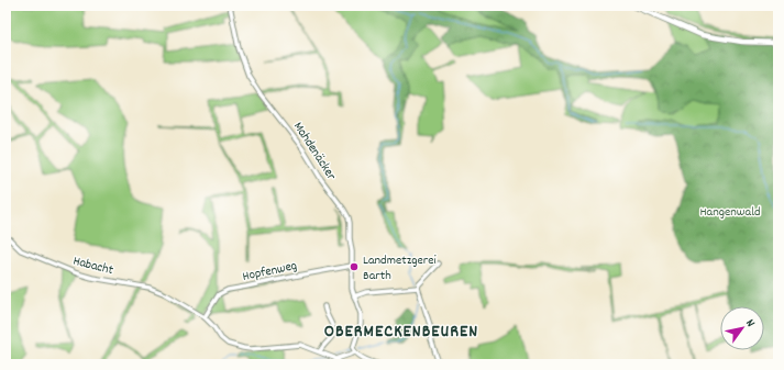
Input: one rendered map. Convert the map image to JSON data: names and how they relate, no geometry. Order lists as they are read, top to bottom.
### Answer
{
  "streets": {
    "street": ["Mahdenäcker", "Habacht", "Hopfenweg"]
  },
  "crossings": [
    ["Mahdenäcker", "Hopfenweg"],
    ["Habacht", "Hopfenweg"]
  ],
  "districts": ["OBERMECKENBEUREN"],
  "parks": ["Hangenwald"],
  "places": ["Landmetzgerei Barth"],
  "north": "top right"
}
